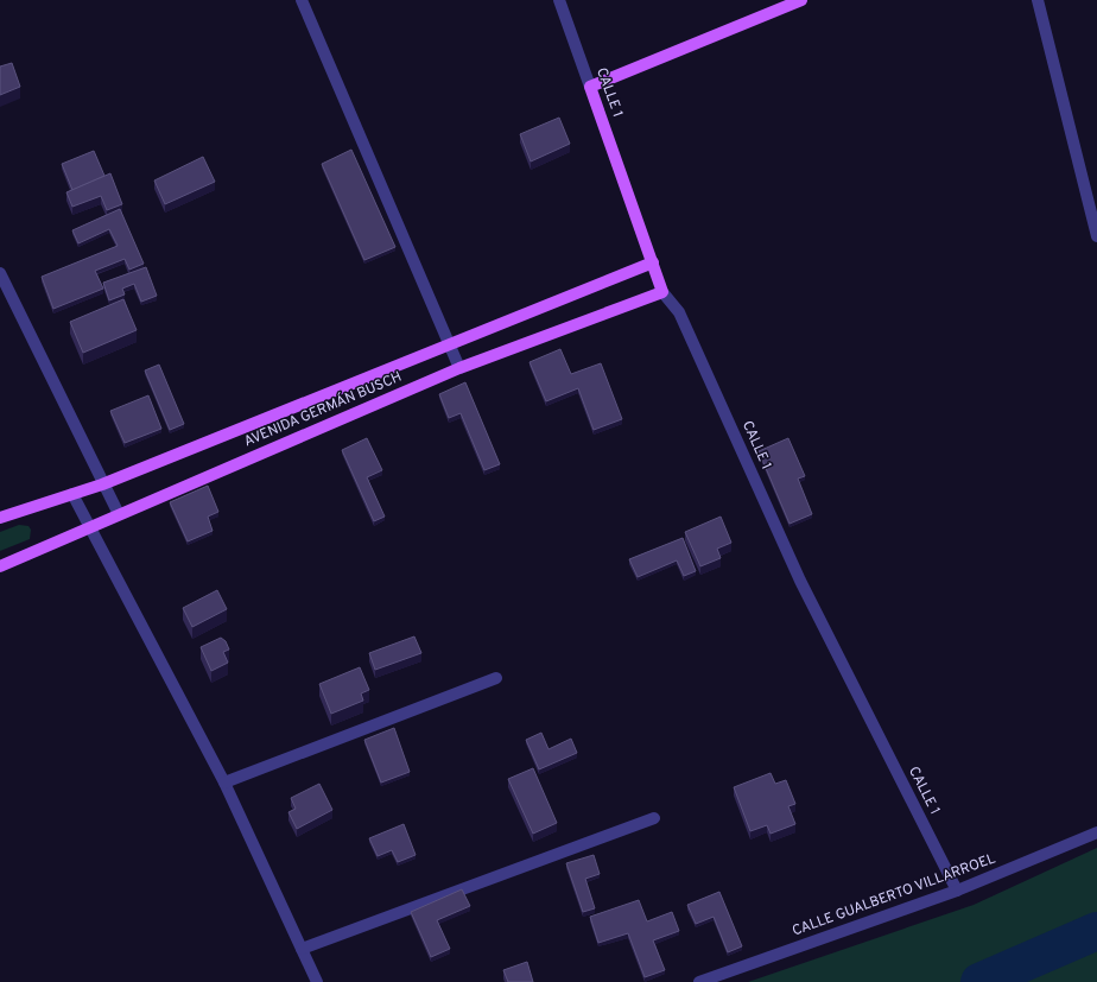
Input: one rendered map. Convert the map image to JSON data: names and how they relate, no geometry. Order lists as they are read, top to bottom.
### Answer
{
  "streets": {
    "main road": ["CALLE 1", "AVENIDA GERMÁN BUSCH"],
    "street": ["CALLE GUALBERTO VILLARROEL"]
  },
  "crossings": [
    ["CALLE 1", "AVENIDA GERMÁN BUSCH"],
    ["CALLE 1", "CALLE GUALBERTO VILLARROEL"]
  ]
}
